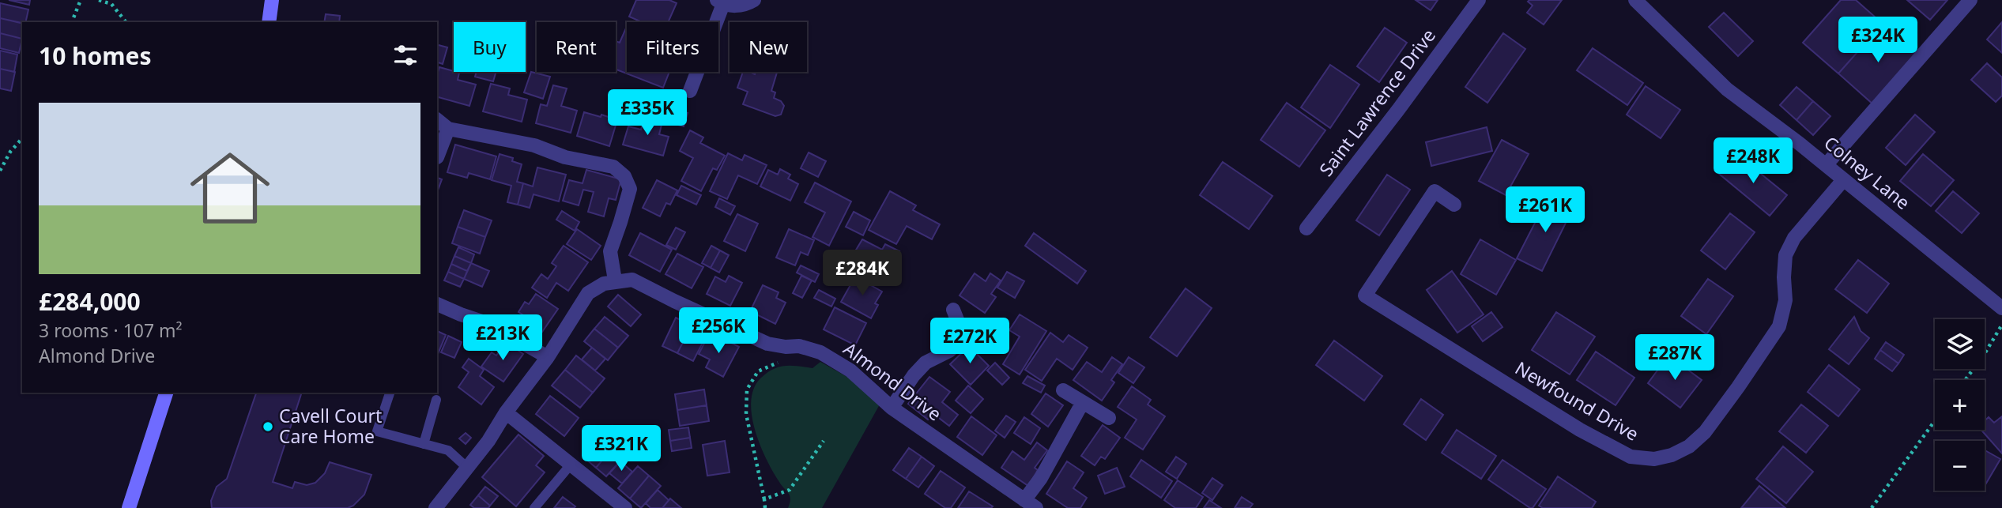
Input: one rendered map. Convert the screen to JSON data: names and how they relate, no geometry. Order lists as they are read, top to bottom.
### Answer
{
  "streets": {
    "street": [
      "Saint Lawrence Drive",
      "Colney Lane",
      "Almond Drive",
      "Newfound Drive"
    ]
  },
  "crossings": [
    ["Colney Lane", "Newfound Drive"]
  ],
  "places": ["Cavell Court Care Home"],
  "page": {
    "price": [
      "£324K",
      "£335K",
      "£248K",
      "£261K",
      "£284K",
      "£256K",
      "£213K",
      "£272K",
      "£287K",
      "£321K"
    ],
    "chip": [
      "Buy",
      "Rent",
      "Filters",
      "New"
    ],
    "heading": "10 homes",
    "list": [
      {
        "name": "£284,000",
        "note": "3 rooms · 107 m² · Almond Drive"
      }
    ],
    "map_buttons": ["+", "−"]
  }
}
